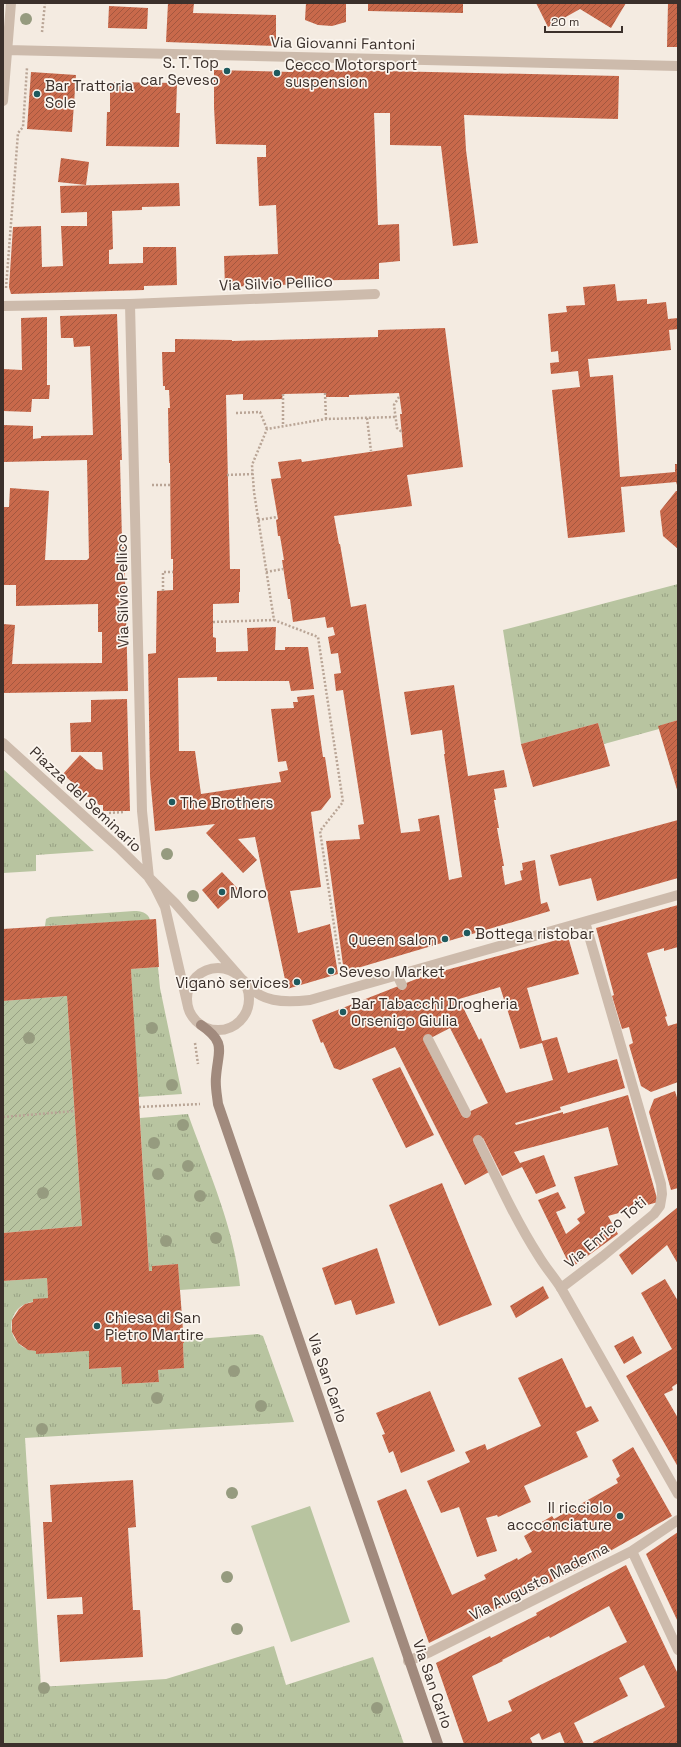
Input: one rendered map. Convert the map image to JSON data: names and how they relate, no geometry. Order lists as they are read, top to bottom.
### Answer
{
  "streets": {
    "street": [
      "Via Giovanni Fantoni",
      "Via Silvio Pellico",
      "Piazza del Seminario",
      "Via Enrico Toti",
      "Via San Carlo",
      "Via Augusto Maderna"
    ]
  },
  "crossings": [
    ["Via Silvio Pellico", "Piazza del Seminario"],
    ["Piazza del Seminario", "Via San Carlo"],
    ["Via San Carlo", "Via Augusto Maderna"]
  ],
  "places": [
    "S. T. Top car Seveso",
    "Cecco Motorsport suspension",
    "Bar Trattoria Sole",
    "The Brothers",
    "Moro",
    "Bottega ristobar",
    "Queen salon",
    "Seveso Market",
    "Viganò services",
    "Bar Tabacchi Drogheria Orsenigo Giulia",
    "Chiesa di San Pietro Martire",
    "Il ricciolo accconciature"
  ],
  "scale_bar": "20 m"
}
